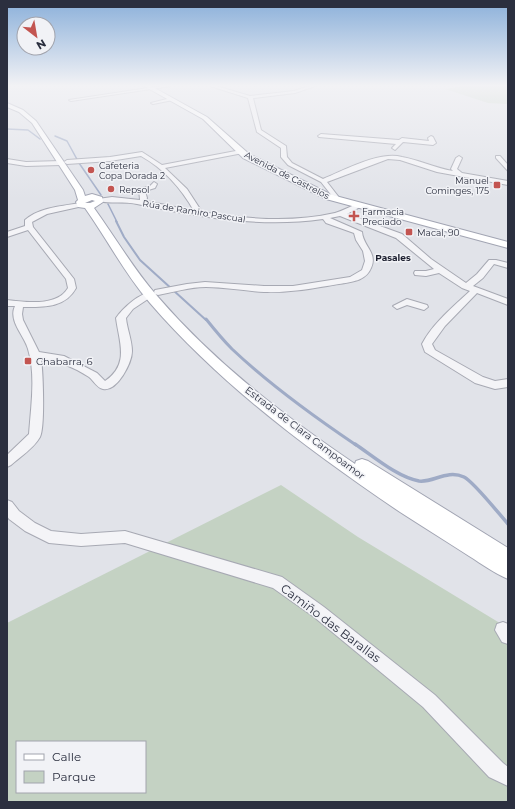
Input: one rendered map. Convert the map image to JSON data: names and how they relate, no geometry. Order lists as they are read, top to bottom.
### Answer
{
  "streets": {
    "main road": ["Avenida de Castrelos", "Estrada de Clara Campoamor"],
    "street": ["Rúa de Ramiro Pascual", "Camiño das Barallas"]
  },
  "crossings": [
    ["Avenida de Castrelos", "Rúa de Ramiro Pascual"],
    ["Rúa de Ramiro Pascual", "Estrada de Clara Campoamor"]
  ],
  "districts": ["Pasales"],
  "places": {
    "other": ["Cafeteria Copa Dorada 2", "Repsol"],
    "transit": ["Manuel Cominges, 175", "Macal, 90", "Chabarra, 6"],
    "health": ["Farmacia Preciado"]
  },
  "legend": ["Calle", "Parque"],
  "north": "bottom right"
}
